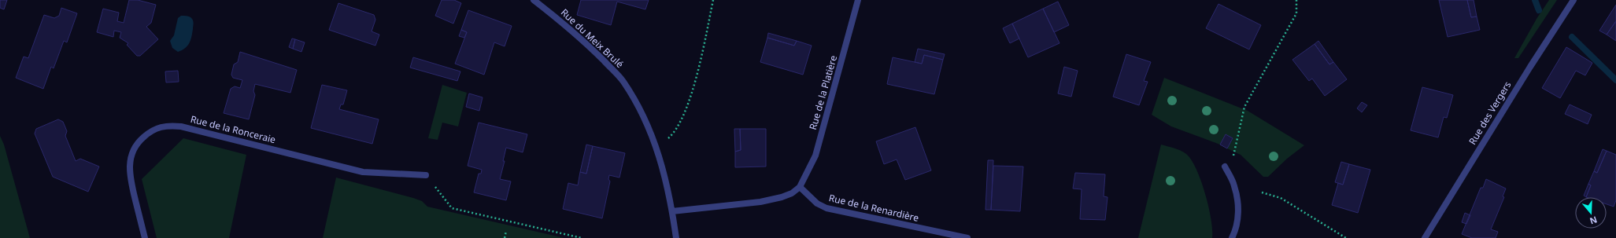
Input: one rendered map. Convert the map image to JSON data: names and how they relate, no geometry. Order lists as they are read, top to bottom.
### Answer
{
  "streets": {
    "street": [
      "Rue du Meix Brulé",
      "Rue de la Platière",
      "Rue des Vergers",
      "Rue de la Ronceraie",
      "Rue de la Renardière"
    ]
  },
  "crossings": [
    ["Rue de la Platière", "Rue de la Renardière"]
  ],
  "north": "bottom"
}
